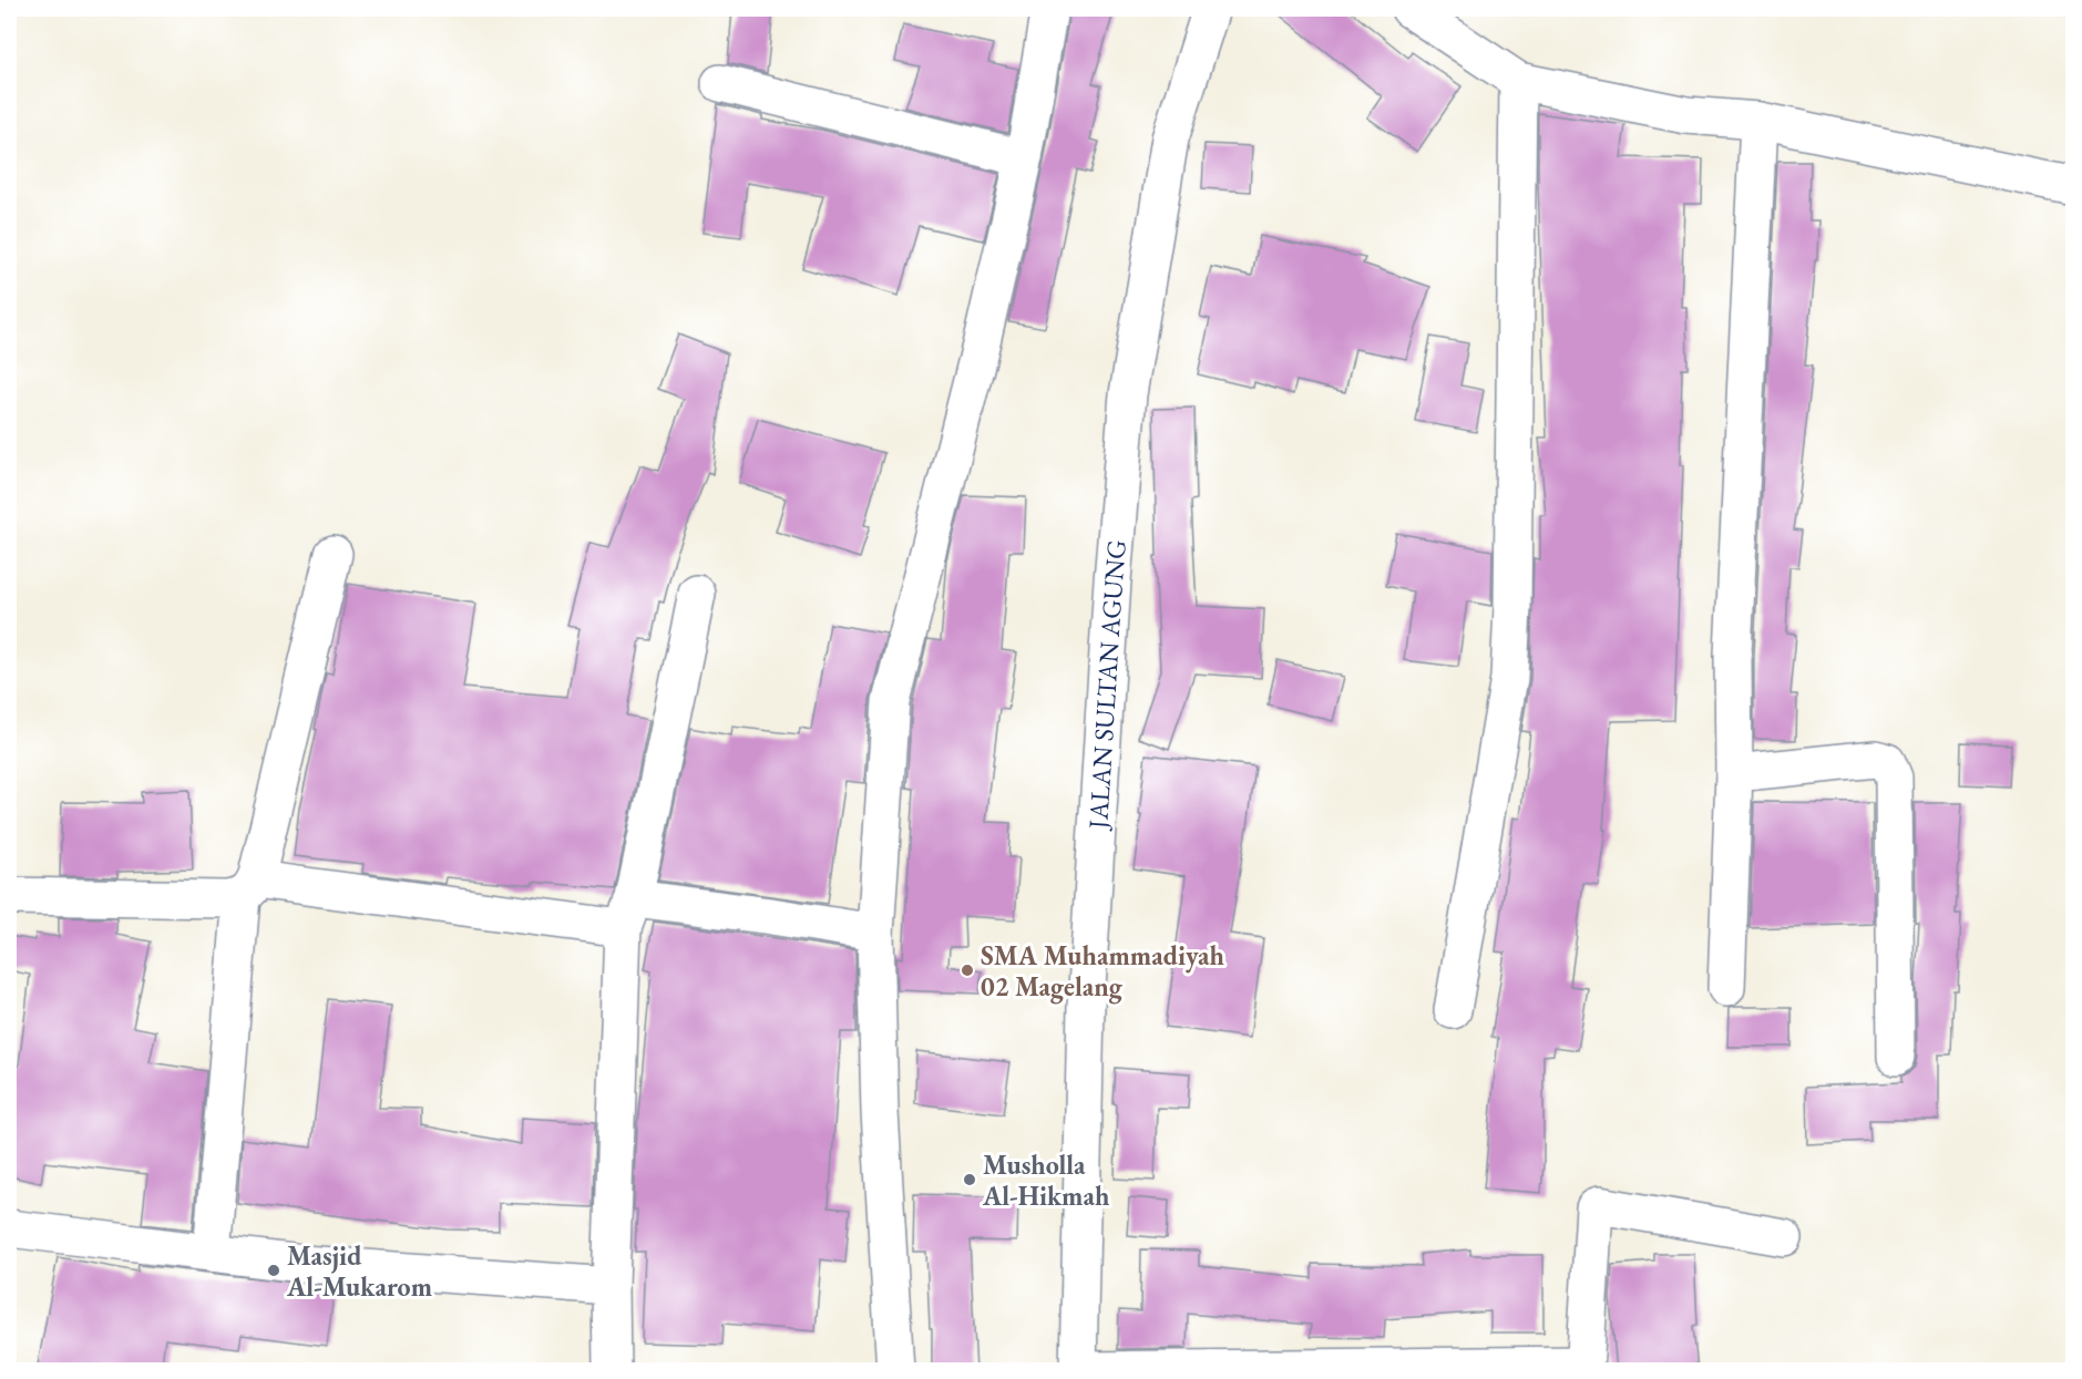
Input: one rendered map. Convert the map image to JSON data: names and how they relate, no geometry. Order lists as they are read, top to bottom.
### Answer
{
  "streets": {
    "street": ["JALAN SULTAN AGUNG"]
  },
  "places": ["SMA Muhammadiyah 02 Magelang", "Musholla Al-Hikmah", "Masjid Al-Mukarom"]
}
